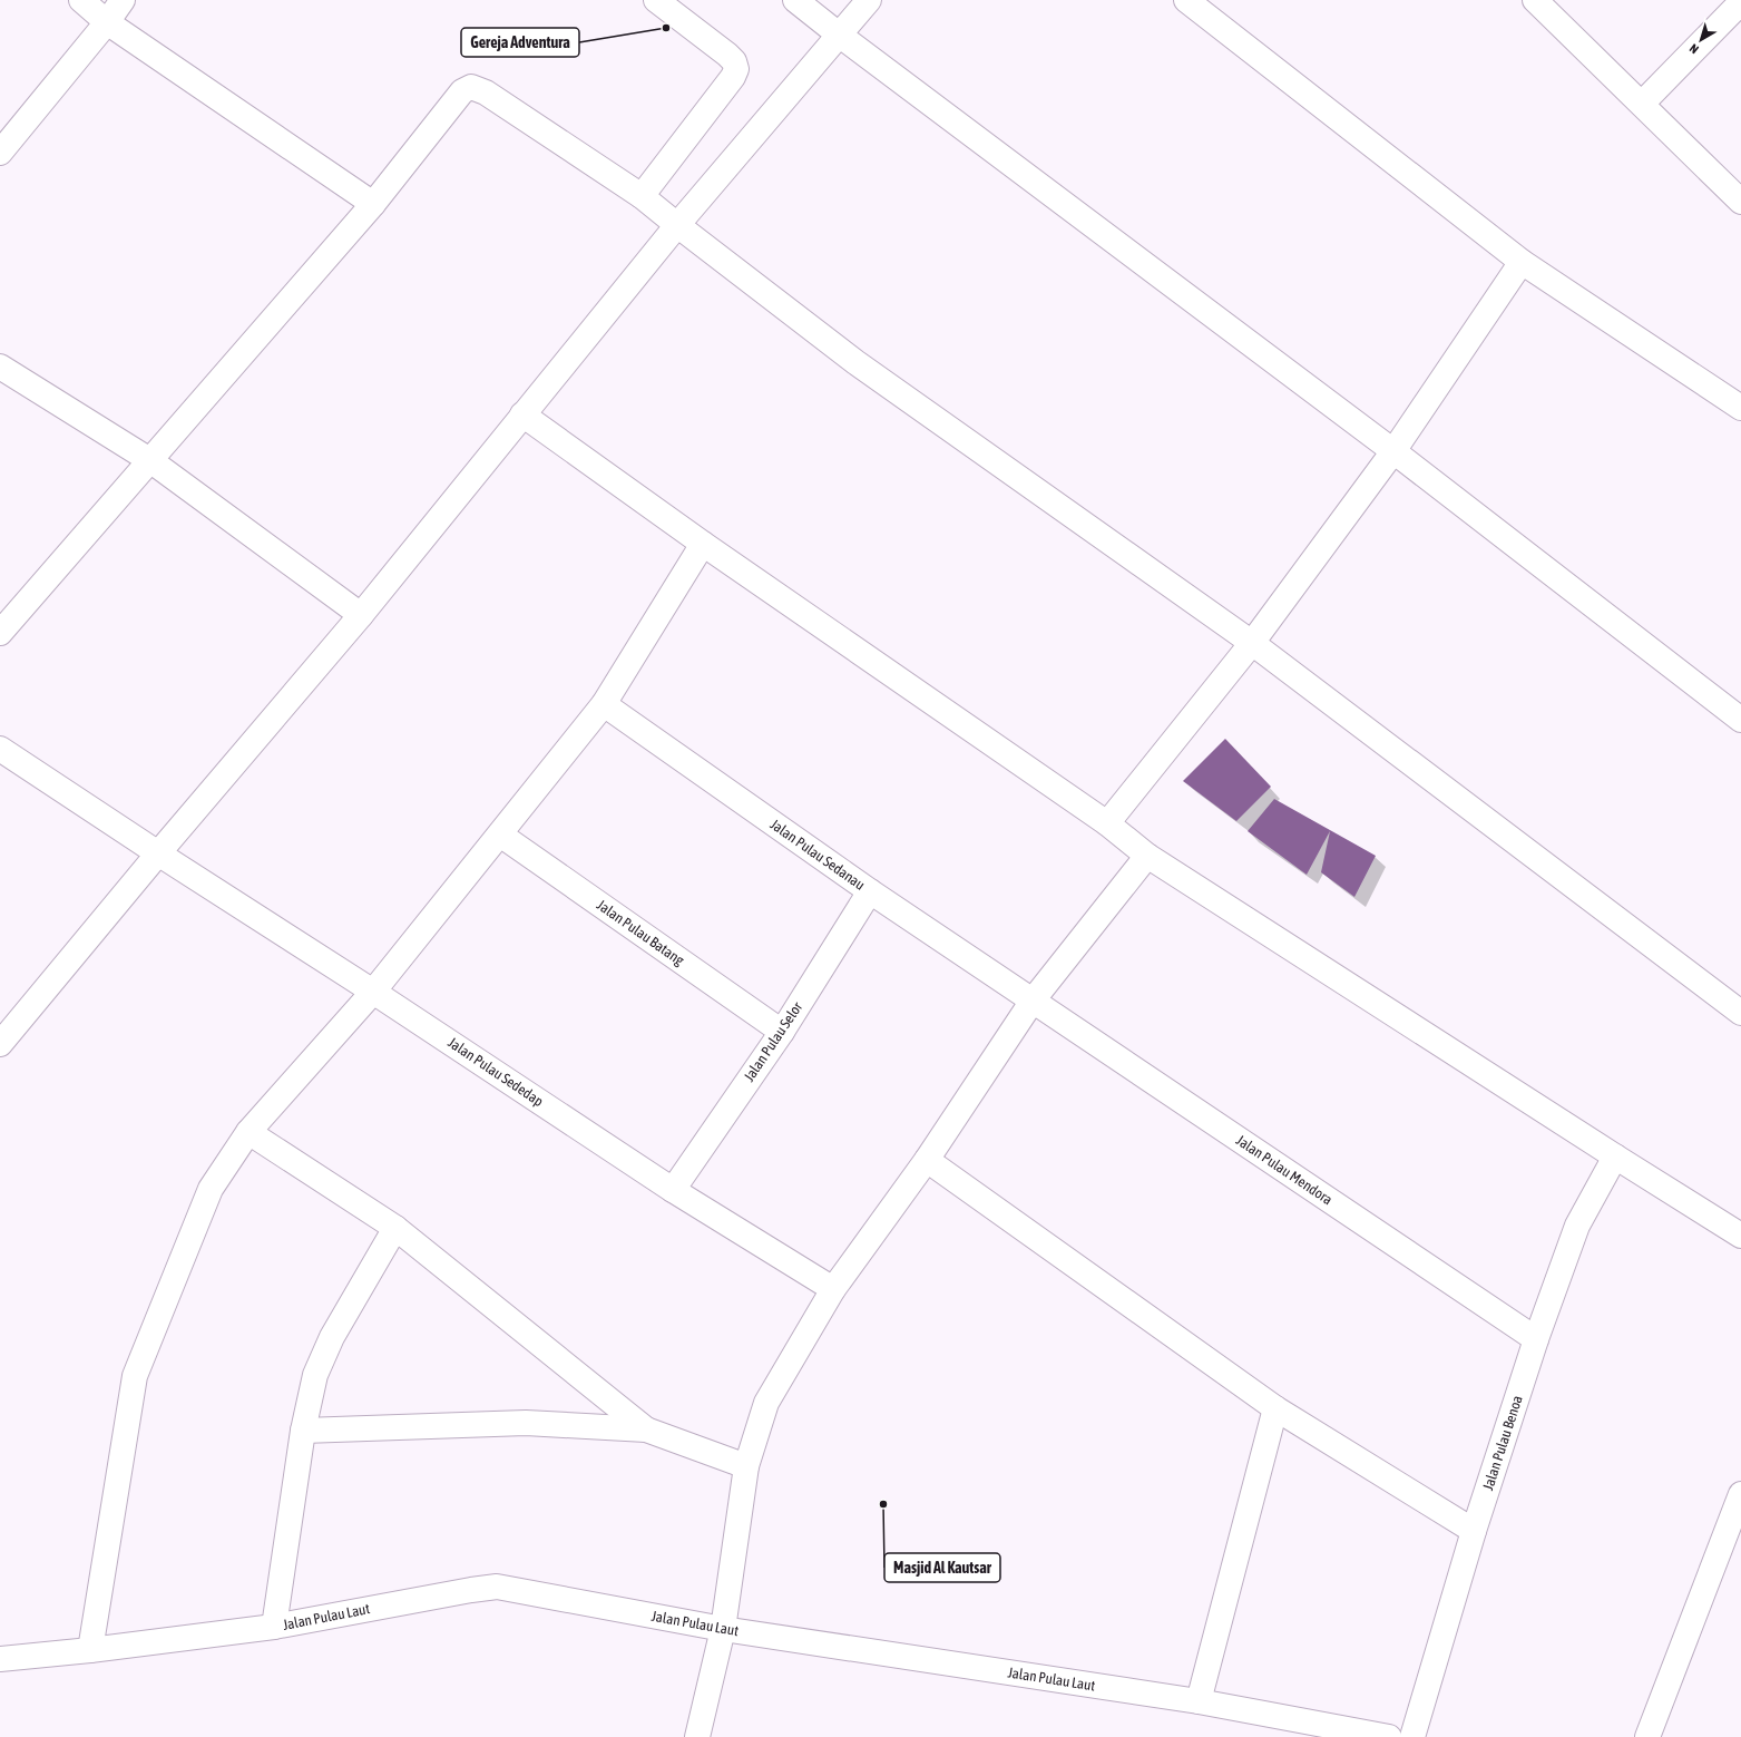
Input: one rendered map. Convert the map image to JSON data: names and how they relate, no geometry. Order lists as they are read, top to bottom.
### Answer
{
  "streets": {
    "street": [
      "Jalan Pulau Sedanau",
      "Jalan Pulau Batang",
      "Jalan Pulau Selor",
      "Jalan Pulau Sededap",
      "Jalan Pulau Mendora",
      "Jalan Pulau Benoa",
      "Jalan Pulau Laut"
    ]
  },
  "crossings": [
    ["Jalan Pulau Sedanau", "Jalan Pulau Selor"],
    ["Jalan Pulau Sedanau", "Jalan Pulau Mendora"],
    ["Jalan Pulau Batang", "Jalan Pulau Selor"],
    ["Jalan Pulau Selor", "Jalan Pulau Sededap"],
    ["Jalan Pulau Mendora", "Jalan Pulau Benoa"]
  ],
  "places": ["Gereja Adventura", "Masjid Al Kautsar"],
  "north": "bottom left"
}
